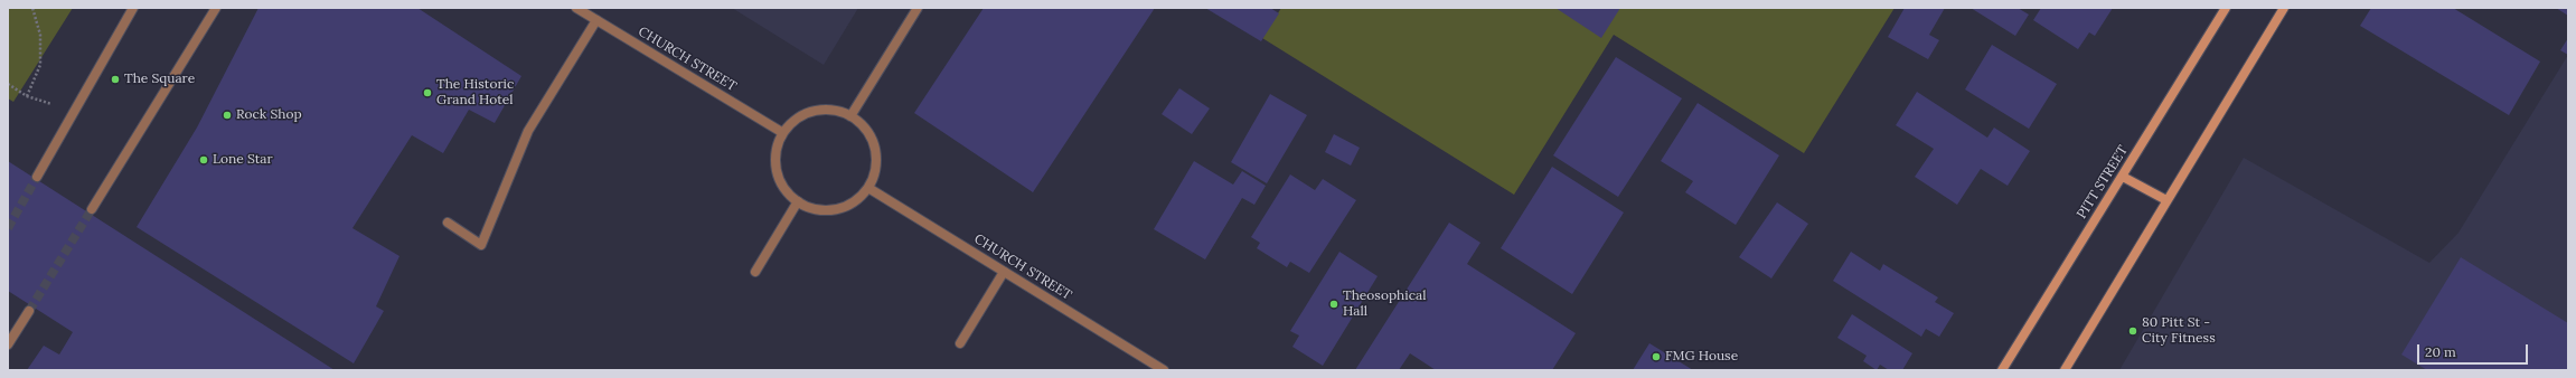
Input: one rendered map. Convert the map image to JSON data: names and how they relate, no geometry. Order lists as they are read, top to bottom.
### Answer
{
  "streets": {
    "main road": ["PITT STREET"],
    "street": ["CHURCH STREET"]
  },
  "places": [
    "The Square",
    "The Historic Grand Hotel",
    "Rock Shop",
    "Lone Star",
    "Theosophical Hall",
    "80 Pitt St - City Fitness",
    "FMG House"
  ],
  "scale_bar": "20 m"
}
